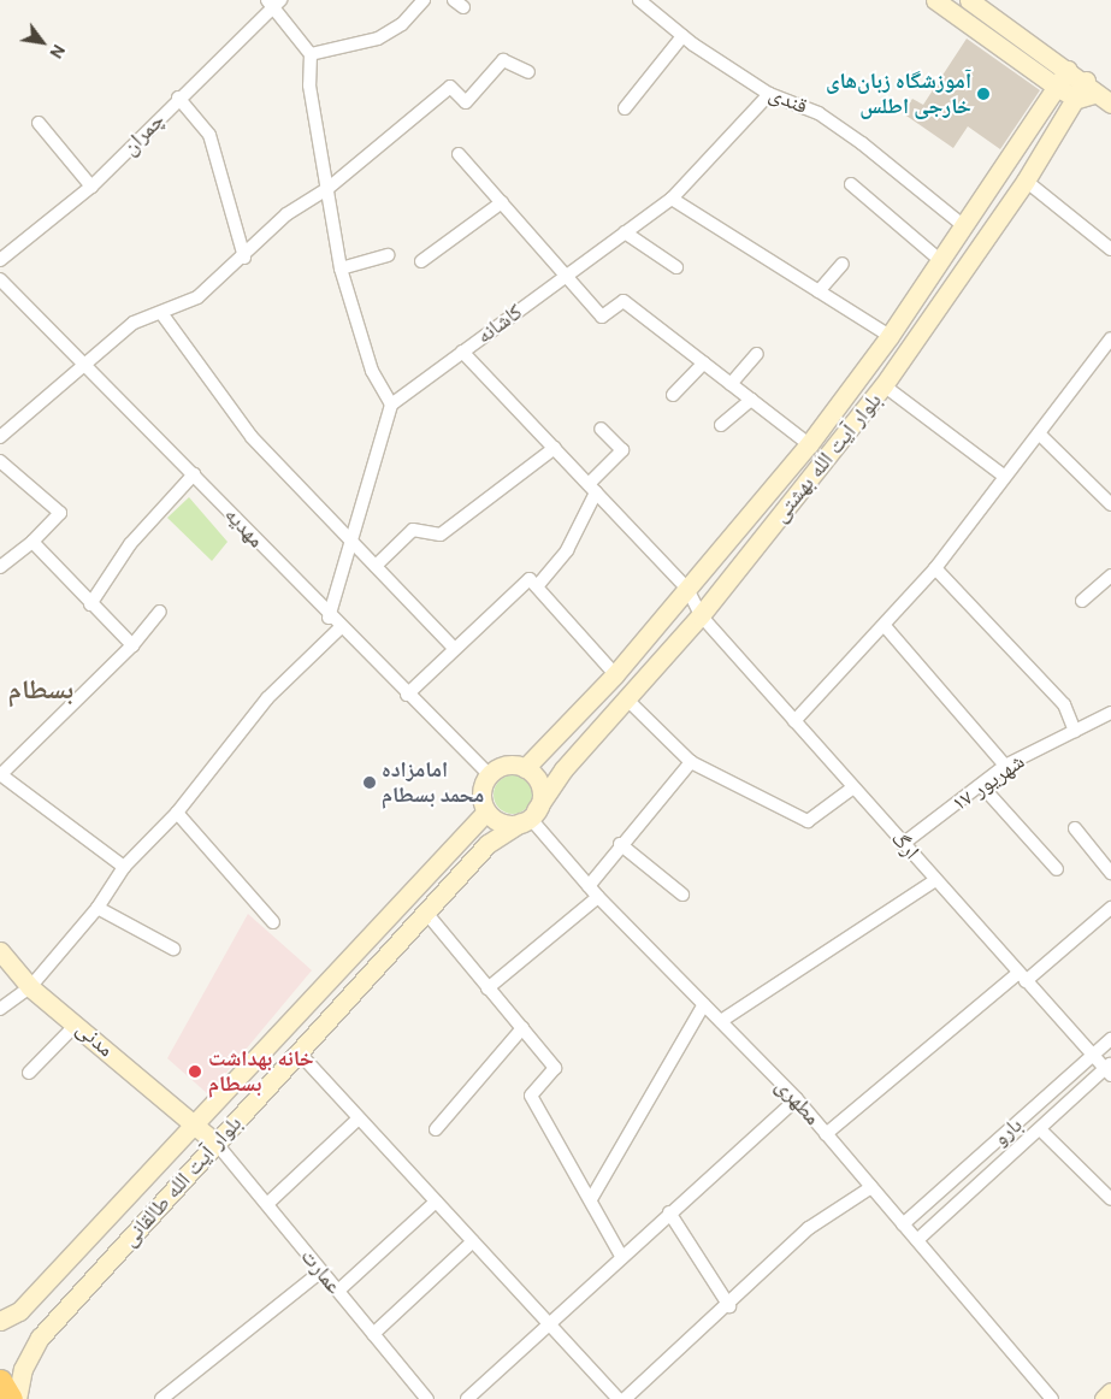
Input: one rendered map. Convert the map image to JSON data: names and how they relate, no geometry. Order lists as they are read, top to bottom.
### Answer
{
  "streets": {
    "street": [
      "قندی",
      "چمران",
      "کاشانه",
      "بلوار آیت الله بهشتی",
      "مهدیه",
      "۱۷ شهریور",
      "ارگ",
      "مدنی",
      "مطهری",
      "بارو",
      "بلوار آیت الله طالقانی",
      "عمارت"
    ]
  },
  "crossings": [
    ["قندی", "کاشانه"],
    ["قندی", "بلوار آیت الله بهشتی"],
    ["کاشانه", "ارگ"],
    ["بلوار آیت الله بهشتی", "مهدیه"],
    ["بلوار آیت الله بهشتی", "ارگ"],
    ["بلوار آیت الله بهشتی", "مطهری"],
    ["بلوار آیت الله بهشتی", "بلوار آیت الله طالقانی"],
    ["مهدیه", "مطهری"],
    ["مهدیه", "بلوار آیت الله طالقانی"],
    ["۱۷ شهریور", "ارگ"],
    ["ارگ", "بارو"],
    ["مدنی", "بلوار آیت الله طالقانی"],
    ["مدنی", "عمارت"],
    ["مطهری", "بارو"],
    ["مطهری", "بلوار آیت الله طالقانی"],
    ["بلوار آیت الله طالقانی", "عمارت"]
  ],
  "districts": ["بسطام"],
  "places": ["آموزشگاه زبان‌های خارجی اطلس", "امامزاده محمد بسطام", "خانه بهداشت بسطام"],
  "north": "bottom right"
}
